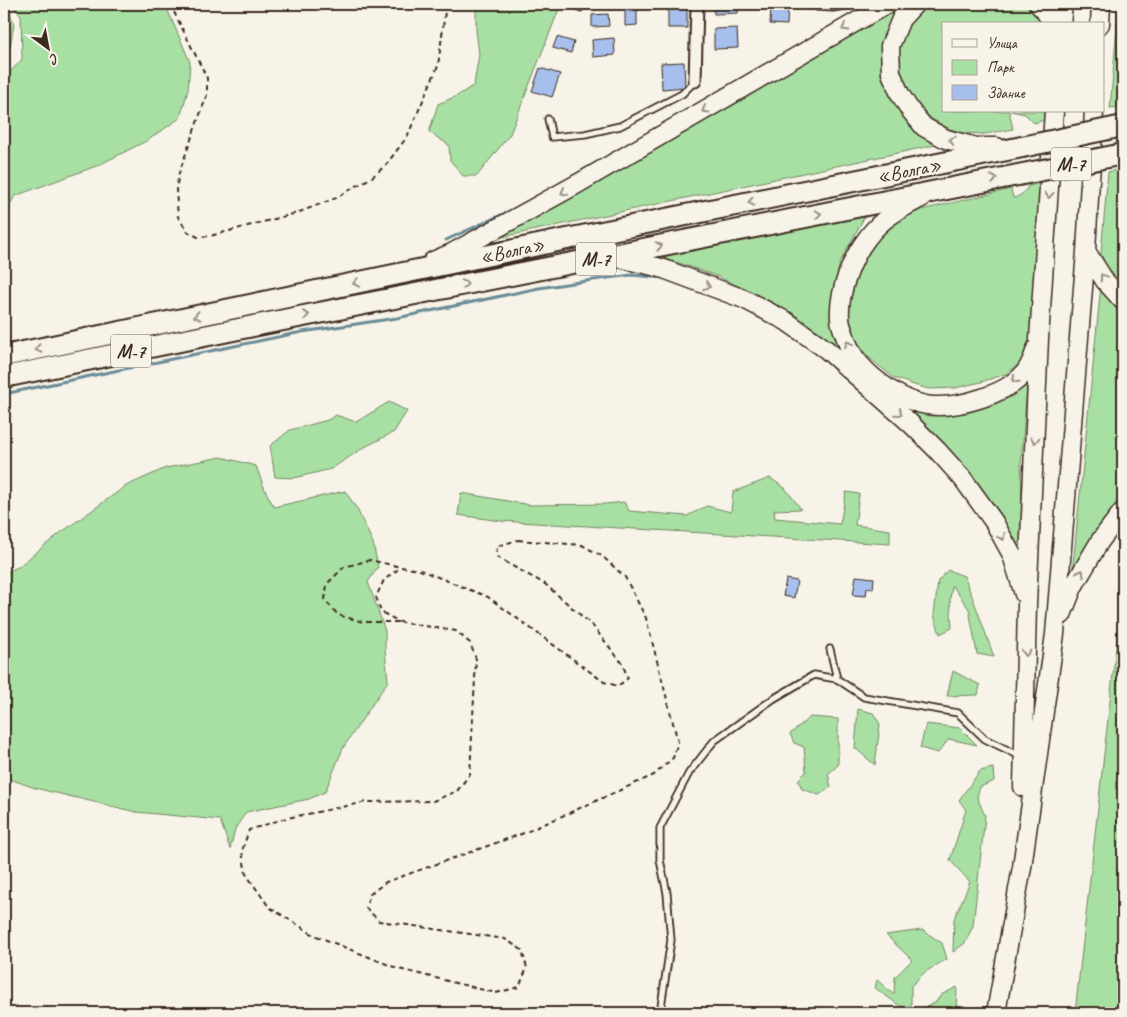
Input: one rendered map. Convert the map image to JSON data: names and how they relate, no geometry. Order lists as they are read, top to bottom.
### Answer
{
  "streets": {
    "highway": ["М-7", "«Волга»"]
  },
  "crossings": [
    ["М-7", "«Волга»"]
  ],
  "legend": ["Улица", "Парк", "Здание"],
  "north": "bottom right"
}
